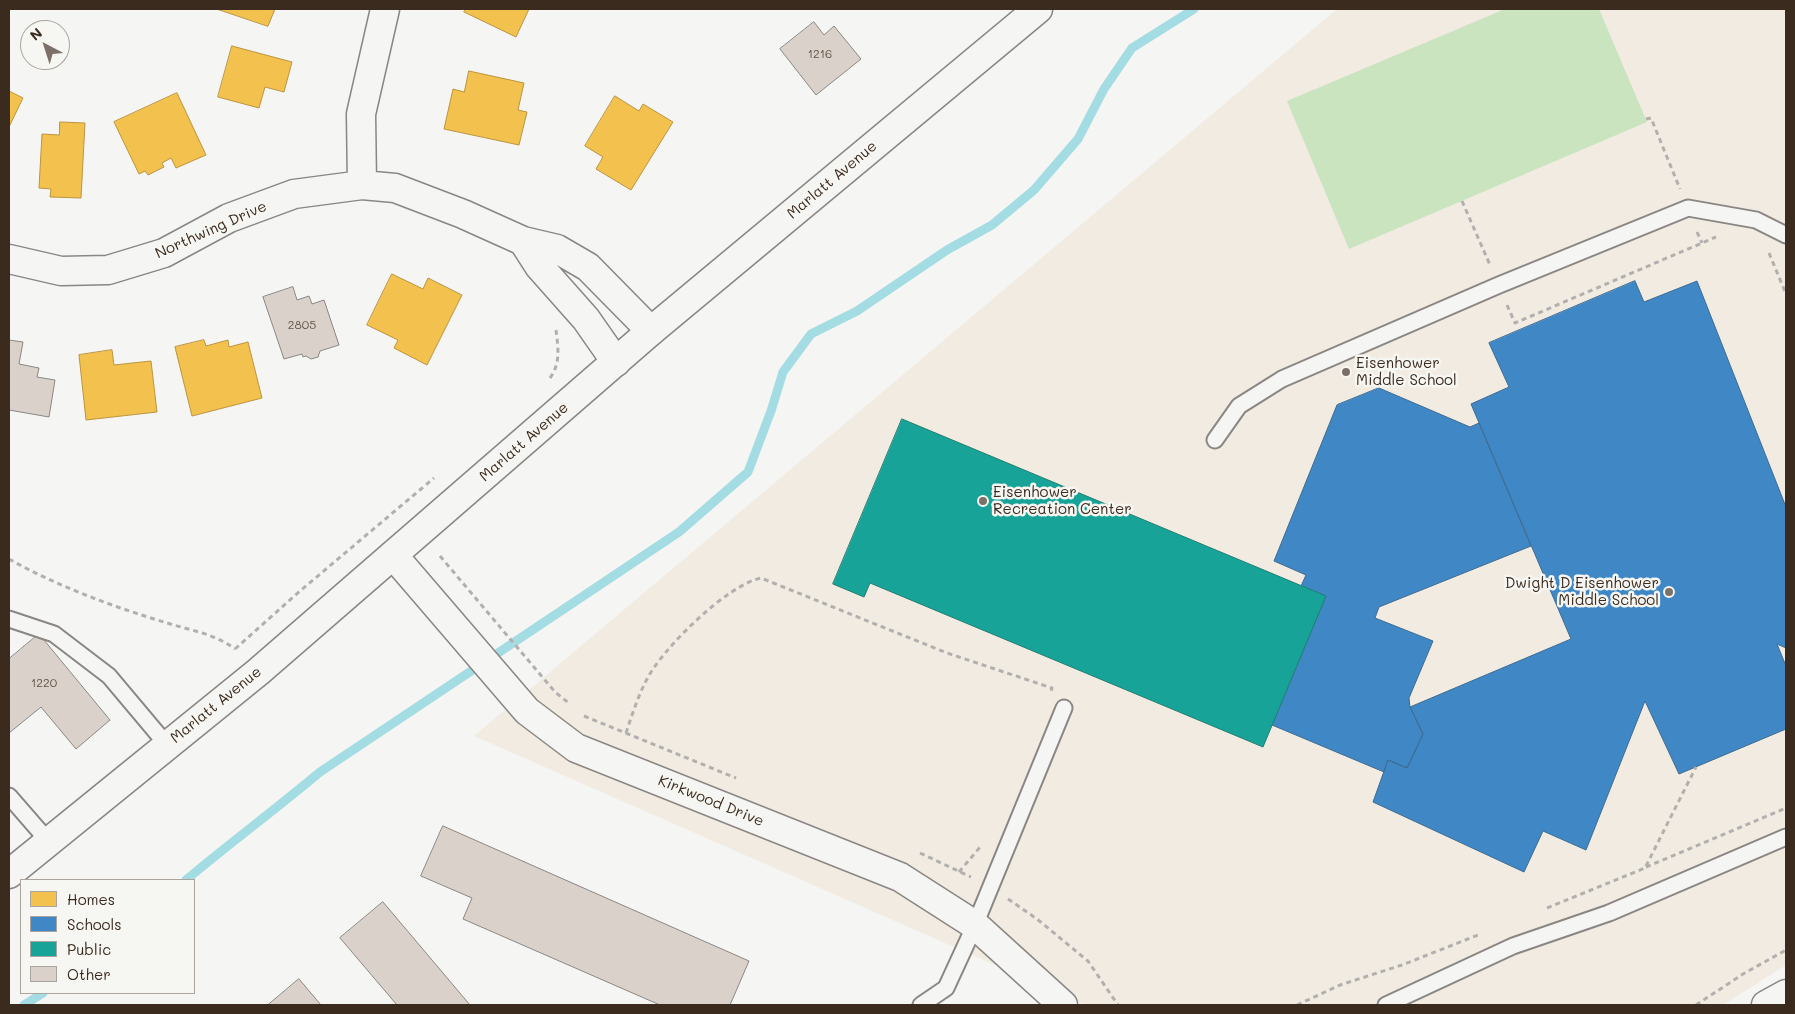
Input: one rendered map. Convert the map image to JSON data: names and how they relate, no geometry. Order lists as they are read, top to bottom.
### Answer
{
  "streets": {
    "street": ["Marlatt Avenue", "Northwing Drive", "Kirkwood Drive"]
  },
  "crossings": [
    ["Marlatt Avenue", "Northwing Drive"],
    ["Marlatt Avenue", "Kirkwood Drive"]
  ],
  "places": ["Eisenhower Middle School", "Eisenhower Recreation Center", "Dwight D Eisenhower Middle School"],
  "house_numbers": ["1216", "2805", "1220"],
  "legend": [
    "Homes",
    "Schools",
    "Public",
    "Other"
  ],
  "north": "top left"
}
